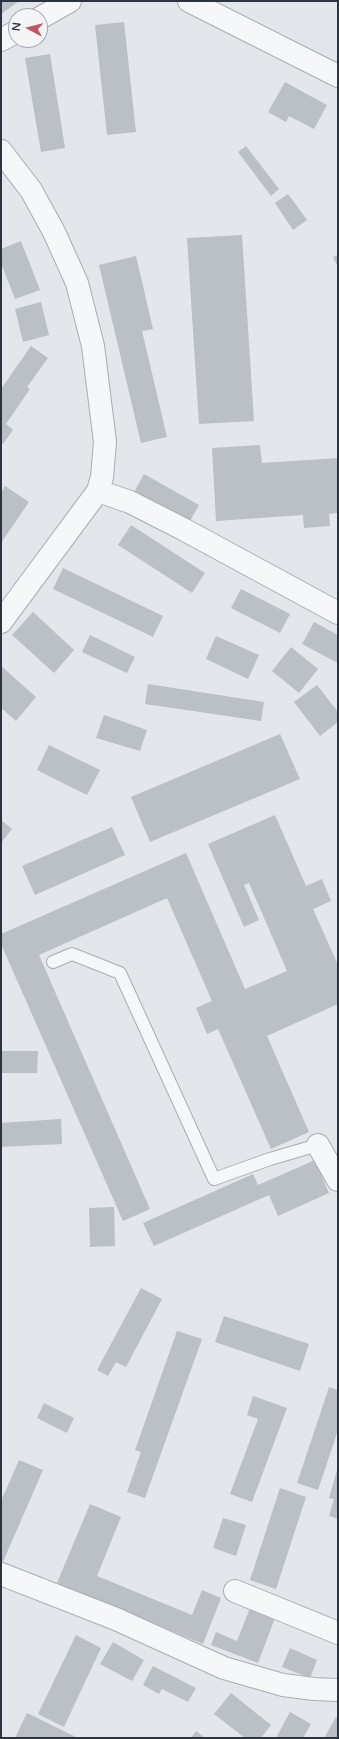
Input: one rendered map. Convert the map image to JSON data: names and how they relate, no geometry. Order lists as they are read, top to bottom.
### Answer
{
  "north": "left"
}
